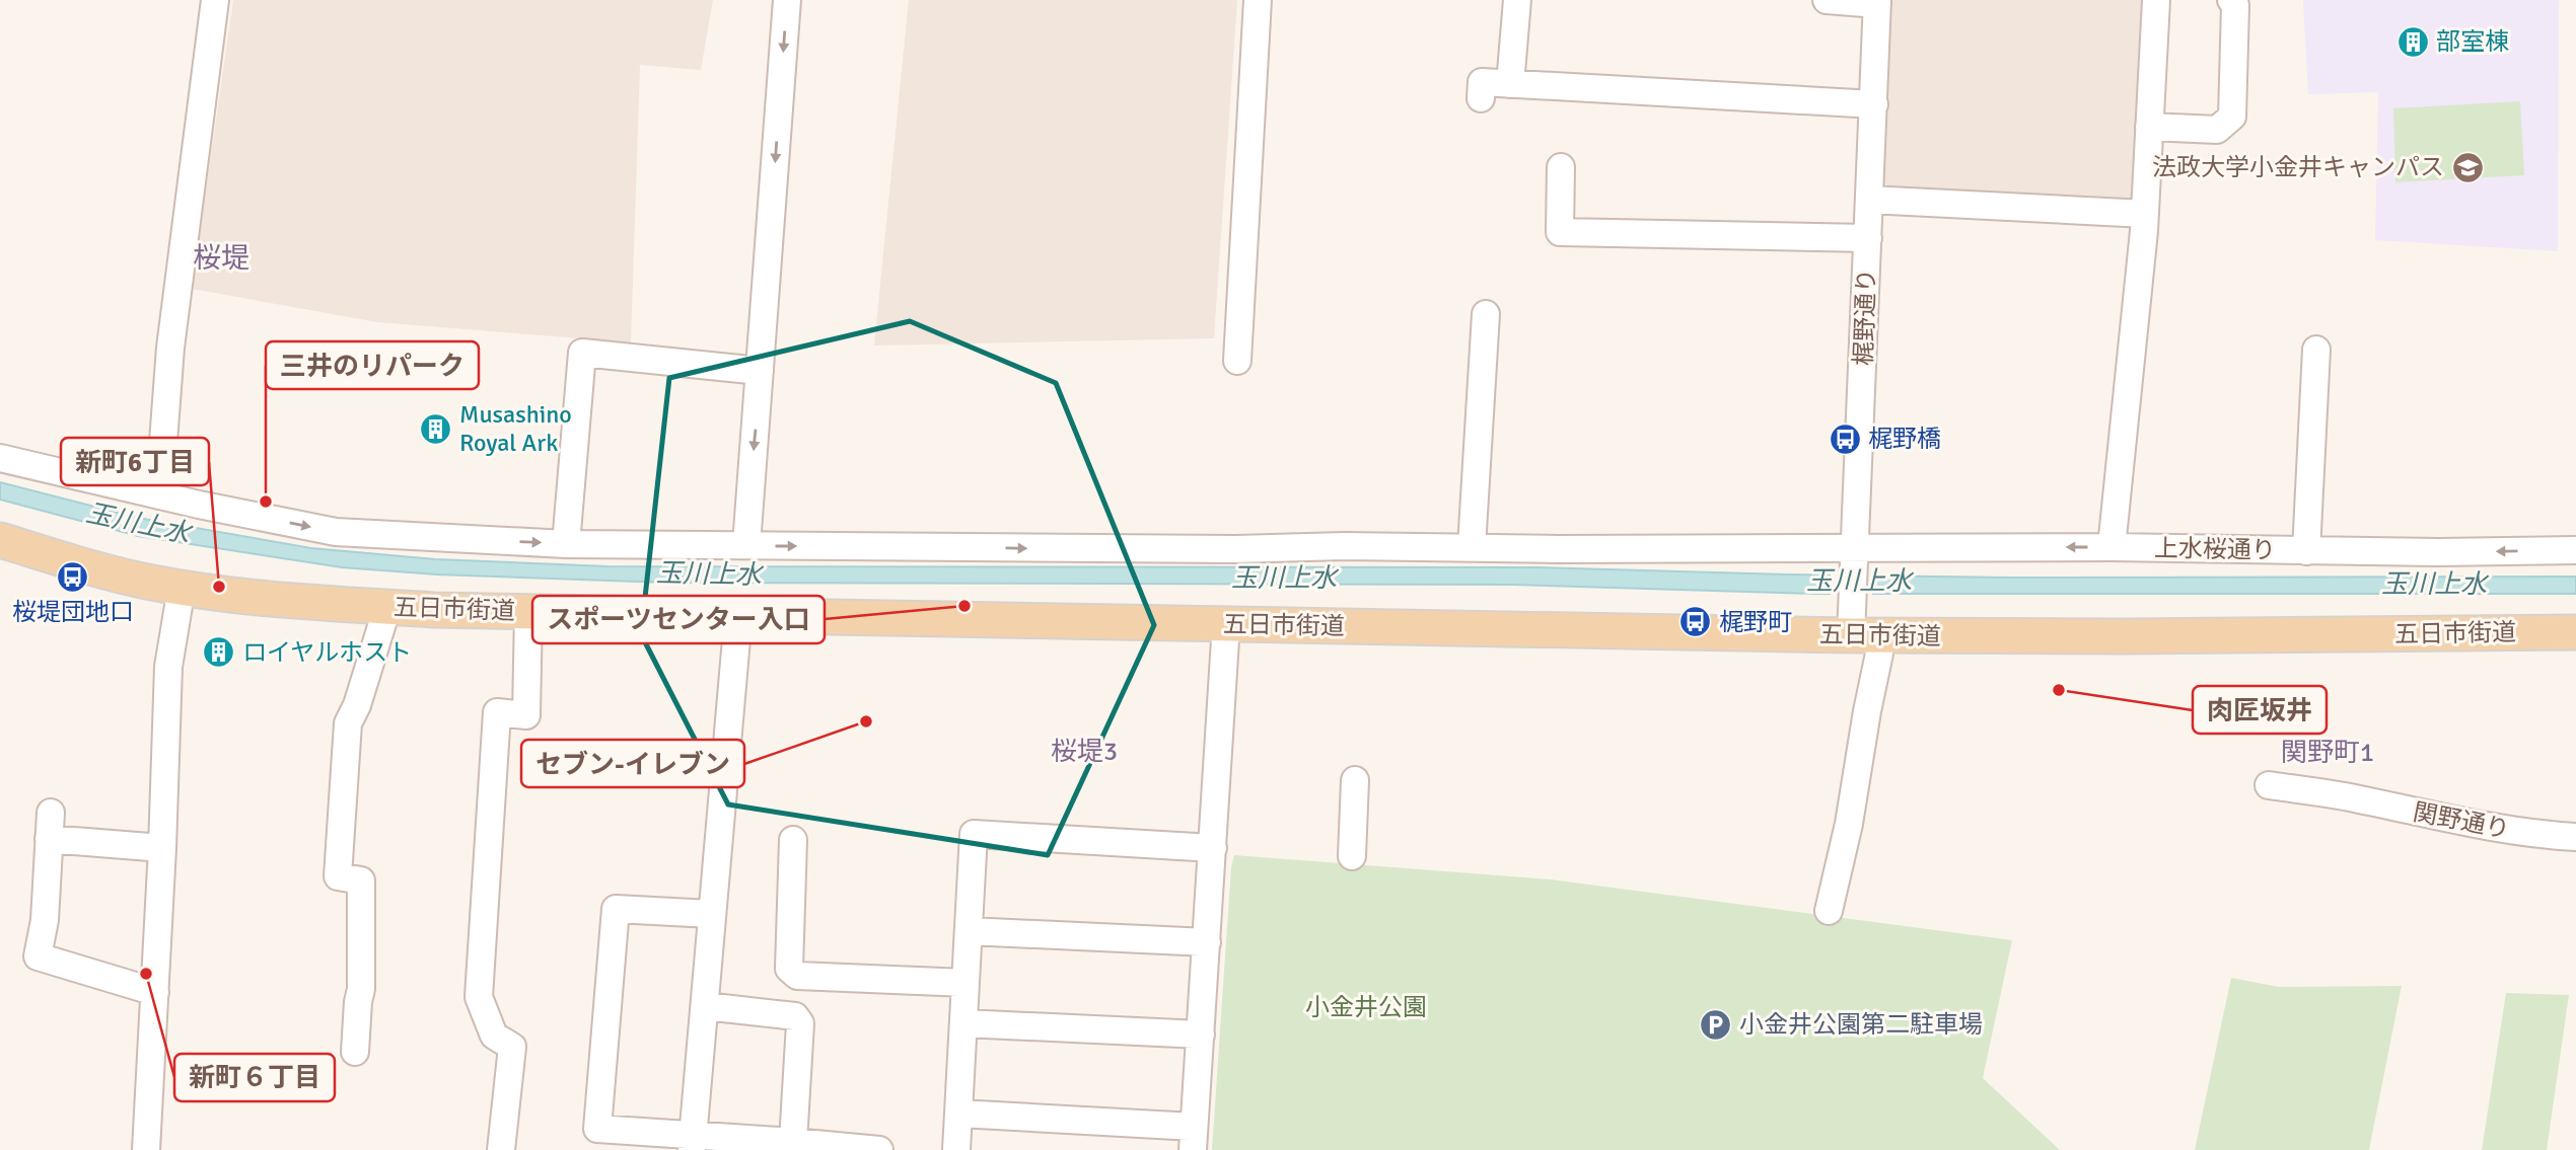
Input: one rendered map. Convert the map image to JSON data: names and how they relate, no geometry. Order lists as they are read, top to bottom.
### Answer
{
  "streets": {
    "main road": ["五日市街道"],
    "street": ["梶野通り", "上水桜通り", "関野通り"]
  },
  "crossings": [
    ["梶野通り", "上水桜通り"],
    ["梶野通り", "五日市街道"]
  ],
  "districts": ["桜堤", "桜堤3", "関野町1"],
  "water": ["玉川上水"],
  "parks": ["小金井公園"],
  "places": {
    "building": ["部室棟", "Musashino Royal Ark", "ロイヤルホスト"],
    "school or university": ["法政大学小金井キャンパス"],
    "bus stop": ["梶野橋", "桜堤団地口", "梶野町"],
    "other": [
      "三井のリパーク",
      "新町6丁目",
      "スポーツセンター入口",
      "肉匠坂井",
      "セブン-イレブン",
      "新町６丁目"
    ],
    "parking": ["小金井公園第二駐車場"]
  }
}
